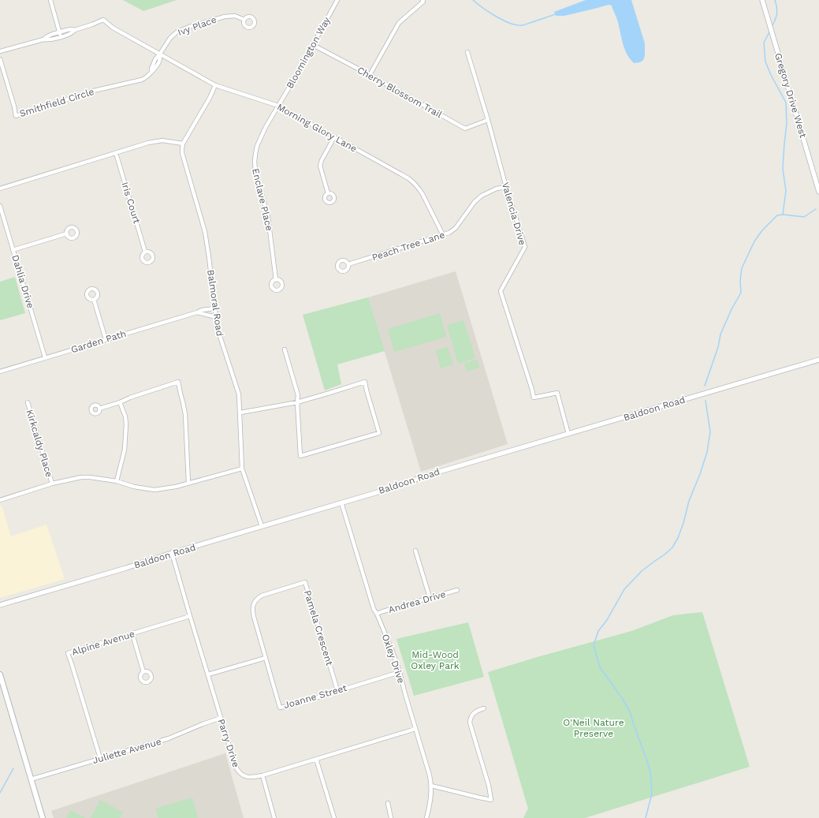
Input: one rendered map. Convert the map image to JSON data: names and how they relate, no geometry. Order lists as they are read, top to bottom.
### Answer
{
  "streets": {
    "street": [
      "Ivy Place",
      "Bloomington Way",
      "Cherry Blossom Trail",
      "Gregory Drive West",
      "Smithfield Circle",
      "Morning Glory Lane",
      "Enclave Place",
      "Iris Court",
      "Valencia Drive",
      "Peach Tree Lane",
      "Dahlia Drive",
      "Balmoral Road",
      "Garden Path",
      "Baldoon Road",
      "Kirkcaldy Place",
      "Andrea Drive",
      "Pamela Crescent",
      "Alpine Avenue",
      "Oxley Drive",
      "Joanne Street",
      "Parry Drive",
      "Juliette Avenue"
    ]
  },
  "crossings": [
    ["Ivy Place", "Smithfield Circle"],
    ["Ivy Place", "Morning Glory Lane"],
    ["Bloomington Way", "Cherry Blossom Trail"],
    ["Bloomington Way", "Morning Glory Lane"],
    ["Bloomington Way", "Enclave Place"],
    ["Cherry Blossom Trail", "Valencia Drive"],
    ["Smithfield Circle", "Morning Glory Lane"],
    ["Morning Glory Lane", "Enclave Place"],
    ["Morning Glory Lane", "Peach Tree Lane"],
    ["Valencia Drive", "Peach Tree Lane"],
    ["Valencia Drive", "Baldoon Road"],
    ["Dahlia Drive", "Garden Path"],
    ["Balmoral Road", "Garden Path"],
    ["Balmoral Road", "Baldoon Road"],
    ["Baldoon Road", "Oxley Drive"],
    ["Baldoon Road", "Parry Drive"],
    ["Andrea Drive", "Oxley Drive"],
    ["Pamela Crescent", "Joanne Street"],
    ["Alpine Avenue", "Parry Drive"],
    ["Alpine Avenue", "Juliette Avenue"],
    ["Oxley Drive", "Joanne Street"],
    ["Oxley Drive", "Parry Drive"],
    ["Parry Drive", "Juliette Avenue"]
  ],
  "parks": ["Mid-Wood Oxley Park", "O'Neil Nature Preserve"]
}
